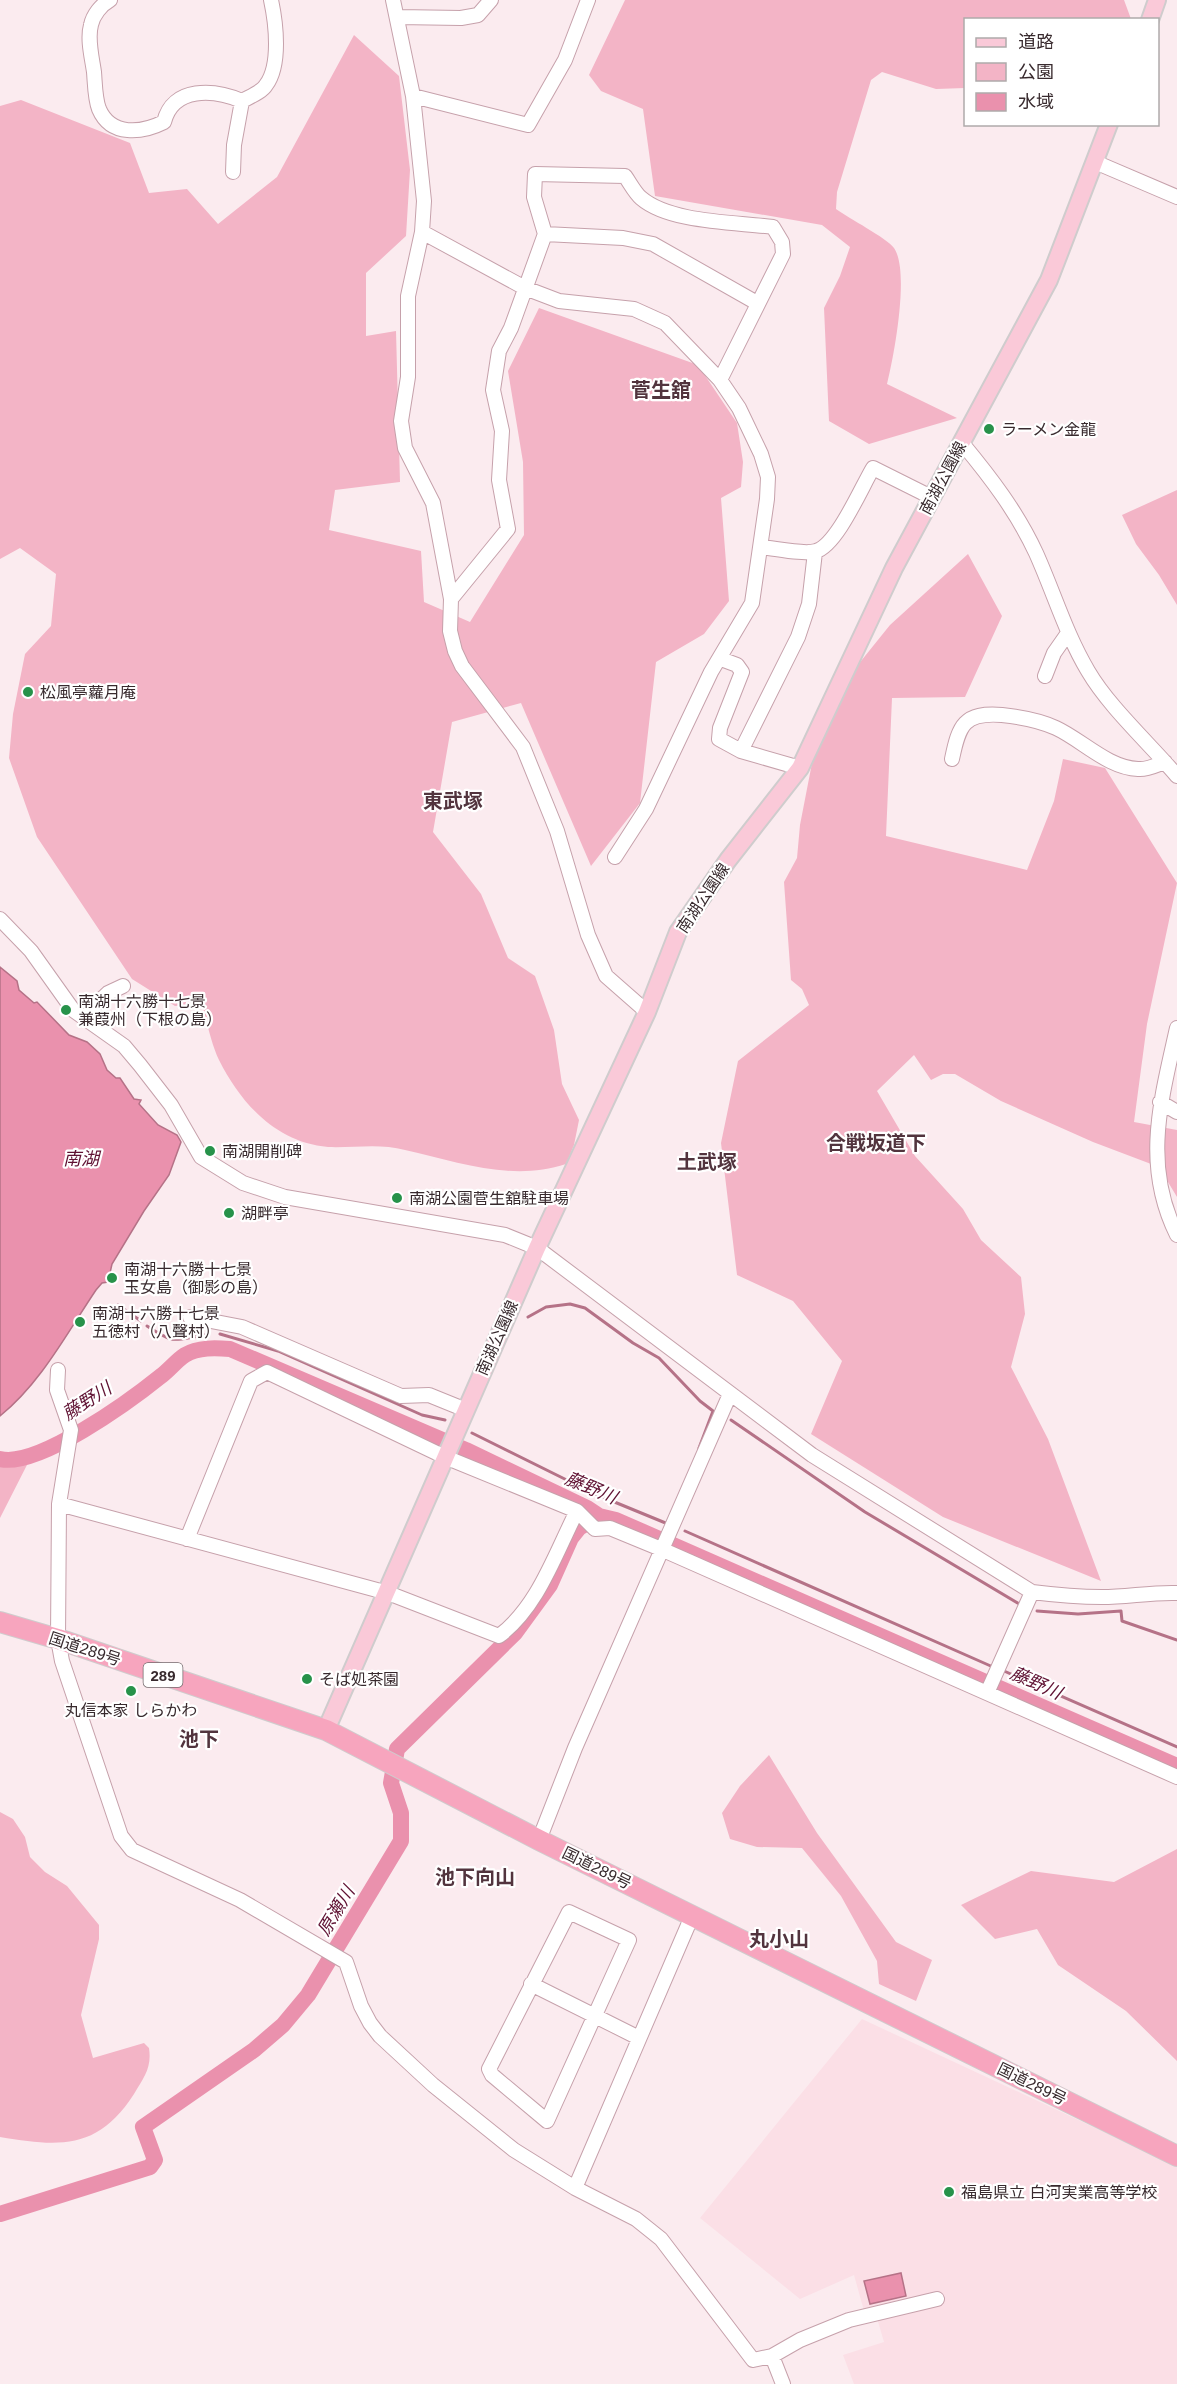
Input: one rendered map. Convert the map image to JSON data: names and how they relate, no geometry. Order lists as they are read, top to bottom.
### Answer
{
  "streets": {
    "highway": ["国道289号", "289"],
    "main road": ["南湖公園線"]
  },
  "crossings": [
    ["南湖公園線", "国道289号"]
  ],
  "districts": [
    "菅生舘",
    "東武塚",
    "合戦坂道下",
    "土武塚",
    "池下",
    "池下向山",
    "丸小山"
  ],
  "water": ["南湖", "藤野川", "原瀬川"],
  "places": [
    "ラーメン金龍",
    "松風亭蘿月庵",
    "南湖十六勝十七景 兼葭州（下根の島）",
    "南湖開削碑",
    "南湖公園菅生舘駐車場",
    "湖畔亭",
    "南湖十六勝十七景 玉女島（御影の島）",
    "南湖十六勝十七景 五徳村（八聲村）",
    "そば処茶園",
    "丸信本家 しらかわ",
    "福島県立 白河実業高等学校"
  ],
  "legend": ["道路", "公園", "水域"]
}
